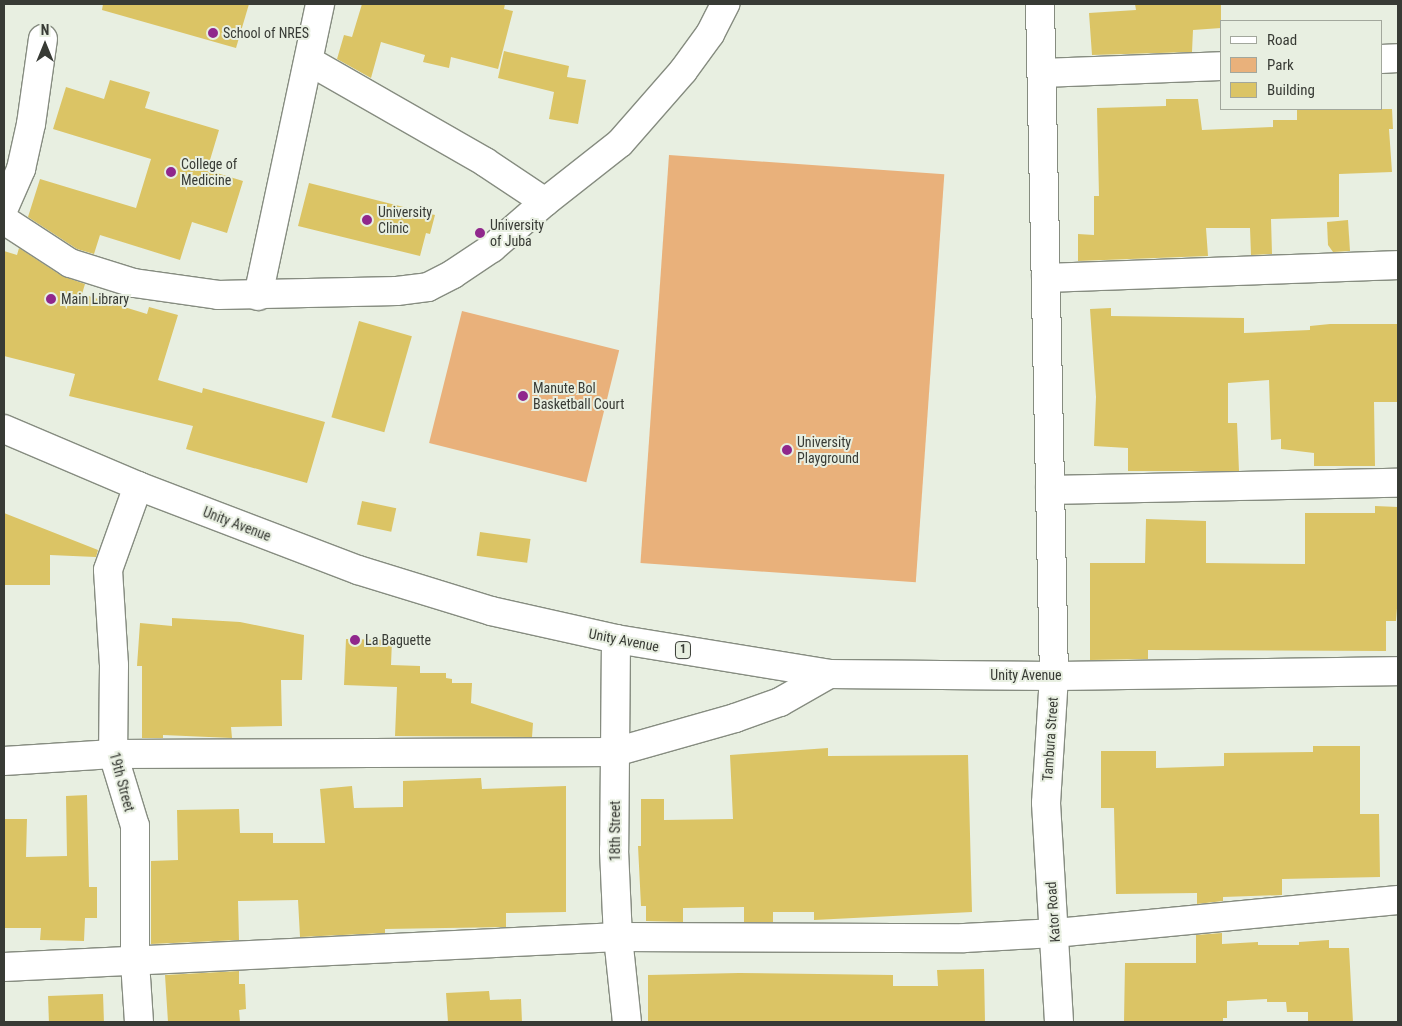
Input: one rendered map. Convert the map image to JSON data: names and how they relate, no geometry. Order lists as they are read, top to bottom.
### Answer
{
  "streets": {
    "street": [
      "Unity Avenue",
      "1",
      "Tambura Street",
      "19th Street",
      "18th Street",
      "Kator Road"
    ]
  },
  "crossings": [
    ["Unity Avenue", "Tambura Street"],
    ["Unity Avenue", "19th Street"],
    ["Unity Avenue", "18th Street"],
    ["Tambura Street", "Kator Road"]
  ],
  "places": [
    "School of NRES",
    "College of Medicine",
    "University Clinic",
    "University of Juba",
    "Main Library",
    "Manute Bol Basketball Court",
    "University Playground",
    "La Baguette"
  ],
  "legend": ["Road", "Park", "Building"],
  "north": "top"
}
